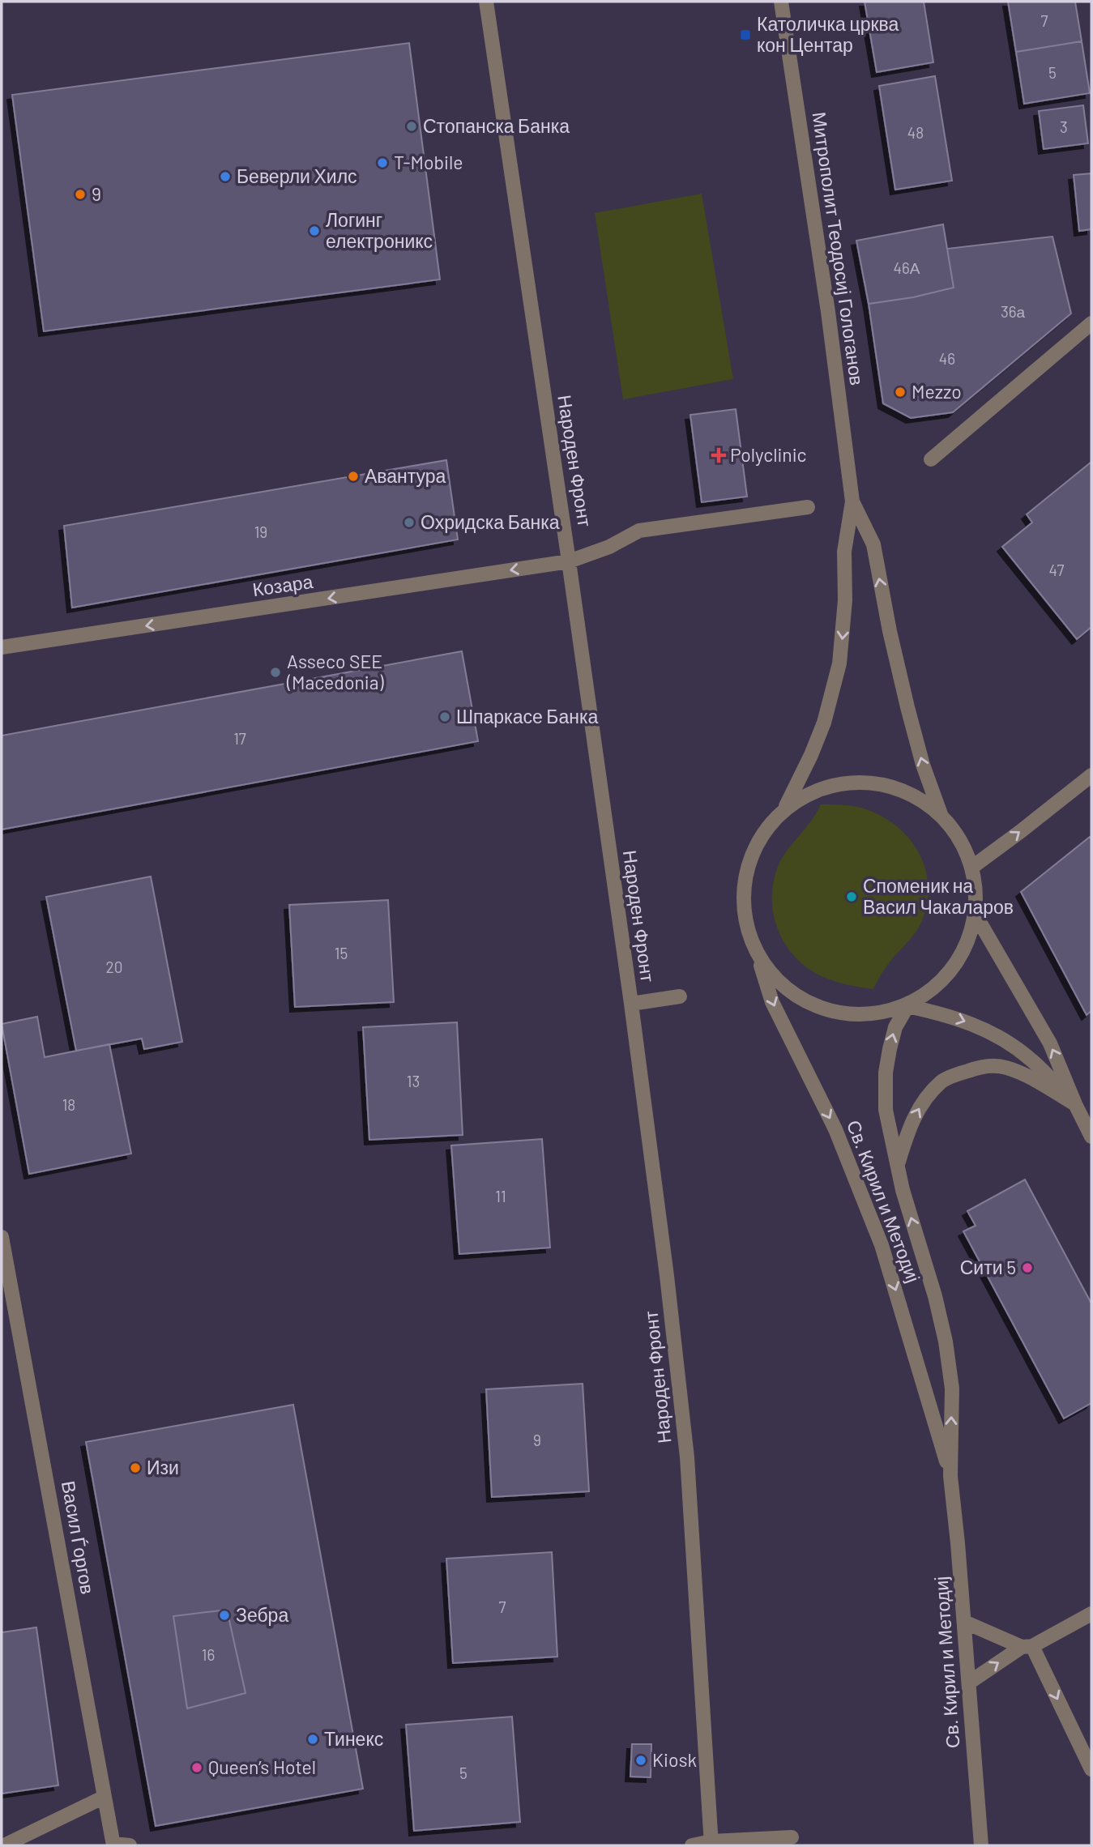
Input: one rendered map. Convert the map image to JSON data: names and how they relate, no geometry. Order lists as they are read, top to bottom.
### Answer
{
  "streets": {
    "street": [
      "Митрополит Теодосиј Гологанов",
      "Народен Фронт",
      "Козара",
      "Св. Кирил и Методиј",
      "Васил Ѓоргов"
    ]
  },
  "crossings": [
    ["Митрополит Теодосиј Гологанов", "Св. Кирил и Методиј"],
    ["Народен Фронт", "Козара"]
  ],
  "one_way": ["Козара"],
  "places": {
    "transit": ["Католичка црква кон Центар"],
    "other": [
      "Стопанска Банка",
      "T-Mobile",
      "Беверли Хилс",
      "9",
      "Логинг електроникс",
      "Mezzo",
      "Авантура",
      "Охридска Банка",
      "Asseco SEE (Macedonia)",
      "Шпаркасе Банка",
      "Споменик на Васил Чакаларов",
      "Сити 5",
      "Изи",
      "Зебра",
      "Тинекс",
      "Kiosk",
      "Queen’s Hotel"
    ],
    "health": ["Polyclinic"]
  },
  "house_numbers": [
    "7",
    "5",
    "3",
    "48",
    "46А",
    "36а",
    "46",
    "19",
    "47",
    "17",
    "15",
    "20",
    "13",
    "18",
    "11",
    "9",
    "7",
    "16",
    "5"
  ]
}
